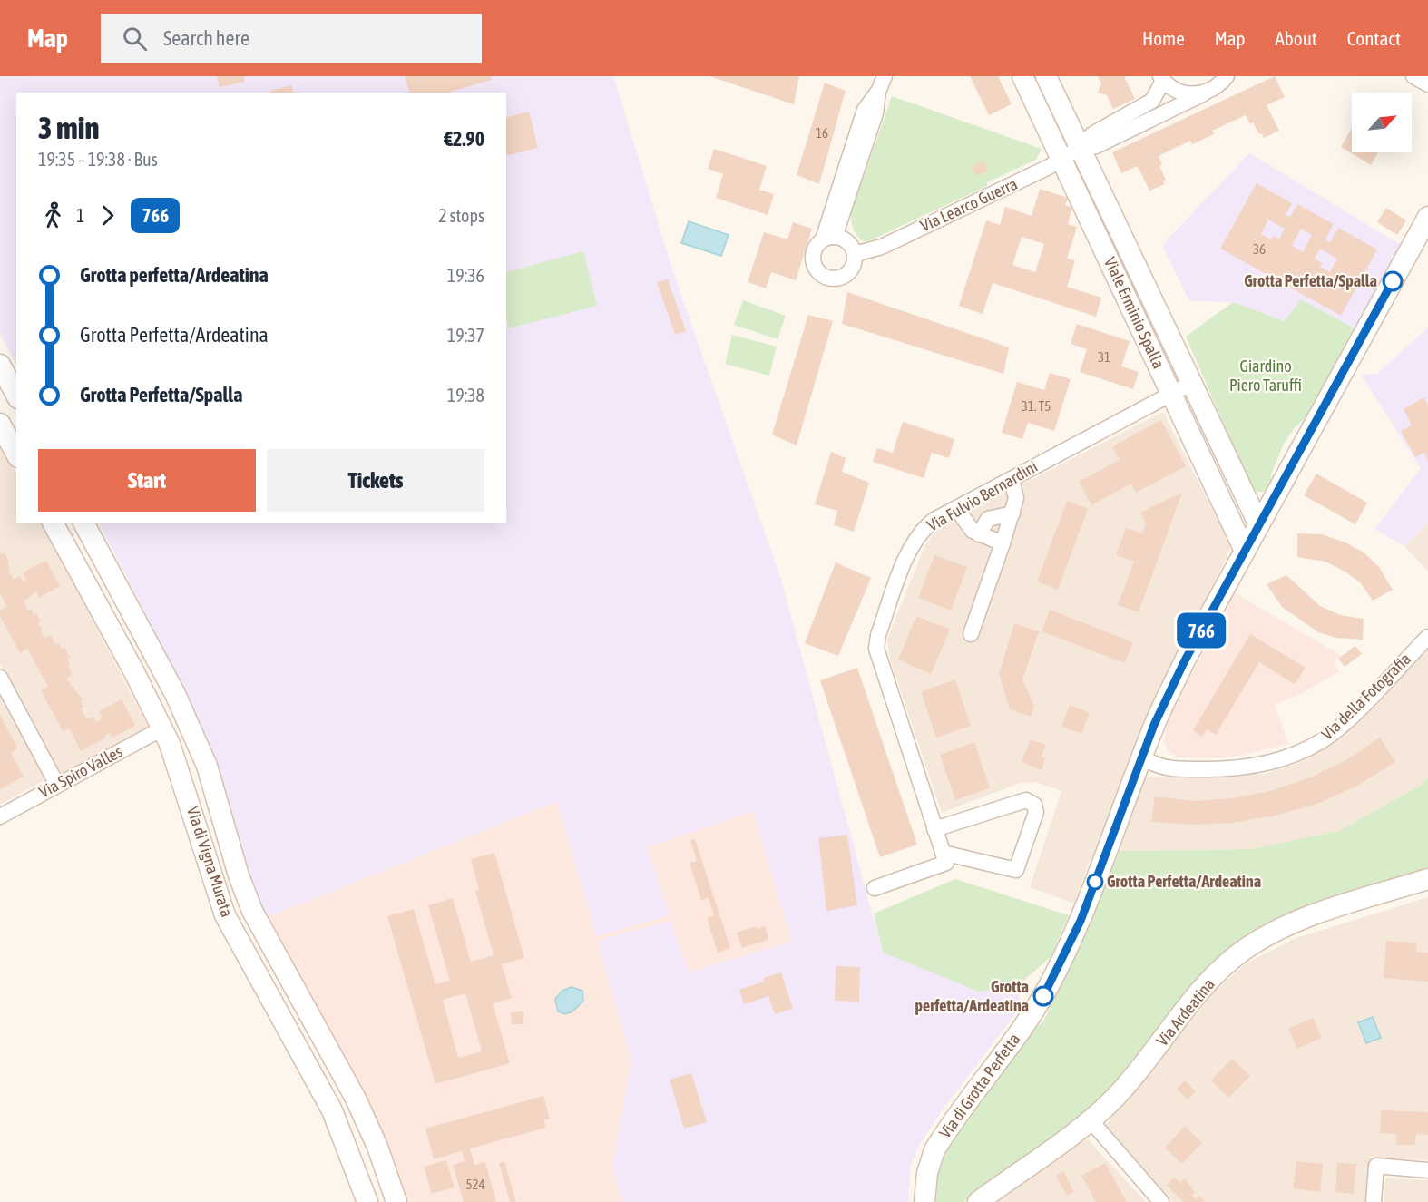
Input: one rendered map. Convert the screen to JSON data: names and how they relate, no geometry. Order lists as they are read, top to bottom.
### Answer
{
  "streets": {
    "main road": [
      "Viale Erminio Spalla",
      "Via di Vigna Murata",
      "Via Ardeatina",
      "Via di Grotta Perfetta"
    ],
    "street": [
      "Via Learco Guerra",
      "Via Fulvio Bernardini",
      "Via della Fotografia",
      "Via Spiro Valles"
    ]
  },
  "crossings": [
    ["Via Learco Guerra", "Viale Erminio Spalla"],
    ["Viale Erminio Spalla", "Via Fulvio Bernardini"],
    ["Viale Erminio Spalla", "Via di Grotta Perfetta"],
    ["Via della Fotografia", "Via di Grotta Perfetta"],
    ["Via Spiro Valles", "Via di Vigna Murata"]
  ],
  "parks": ["Giardino Piero Taruffi"],
  "places": ["Grotta Perfetta/Spalla", "Grotta Perfetta/Ardeatina", "Grotta perfetta/Ardeatina"],
  "lines": ["bus line 766"],
  "house_numbers": [
    "16",
    "36",
    "31",
    "31. T5",
    "524"
  ],
  "north": "top right",
  "page": {
    "header": "Map",
    "search": "Search here",
    "nav": [
      "Home",
      "Map",
      "About",
      "Contact"
    ],
    "on_map": "766",
    "heading": ["3 min", "19:35 – 19:38 · Bus", "€2.90"],
    "legs": ["1", "766", "2 stops"],
    "list": [
      {
        "name": "Grotta perfetta/Ardeatina",
        "value": "19:36"
      },
      {
        "name": "Grotta Perfetta/Ardeatina",
        "value": "19:37"
      },
      {
        "name": "Grotta Perfetta/Spalla",
        "value": "19:38"
      }
    ],
    "buttons": ["Start", "Tickets"]
  }
}
